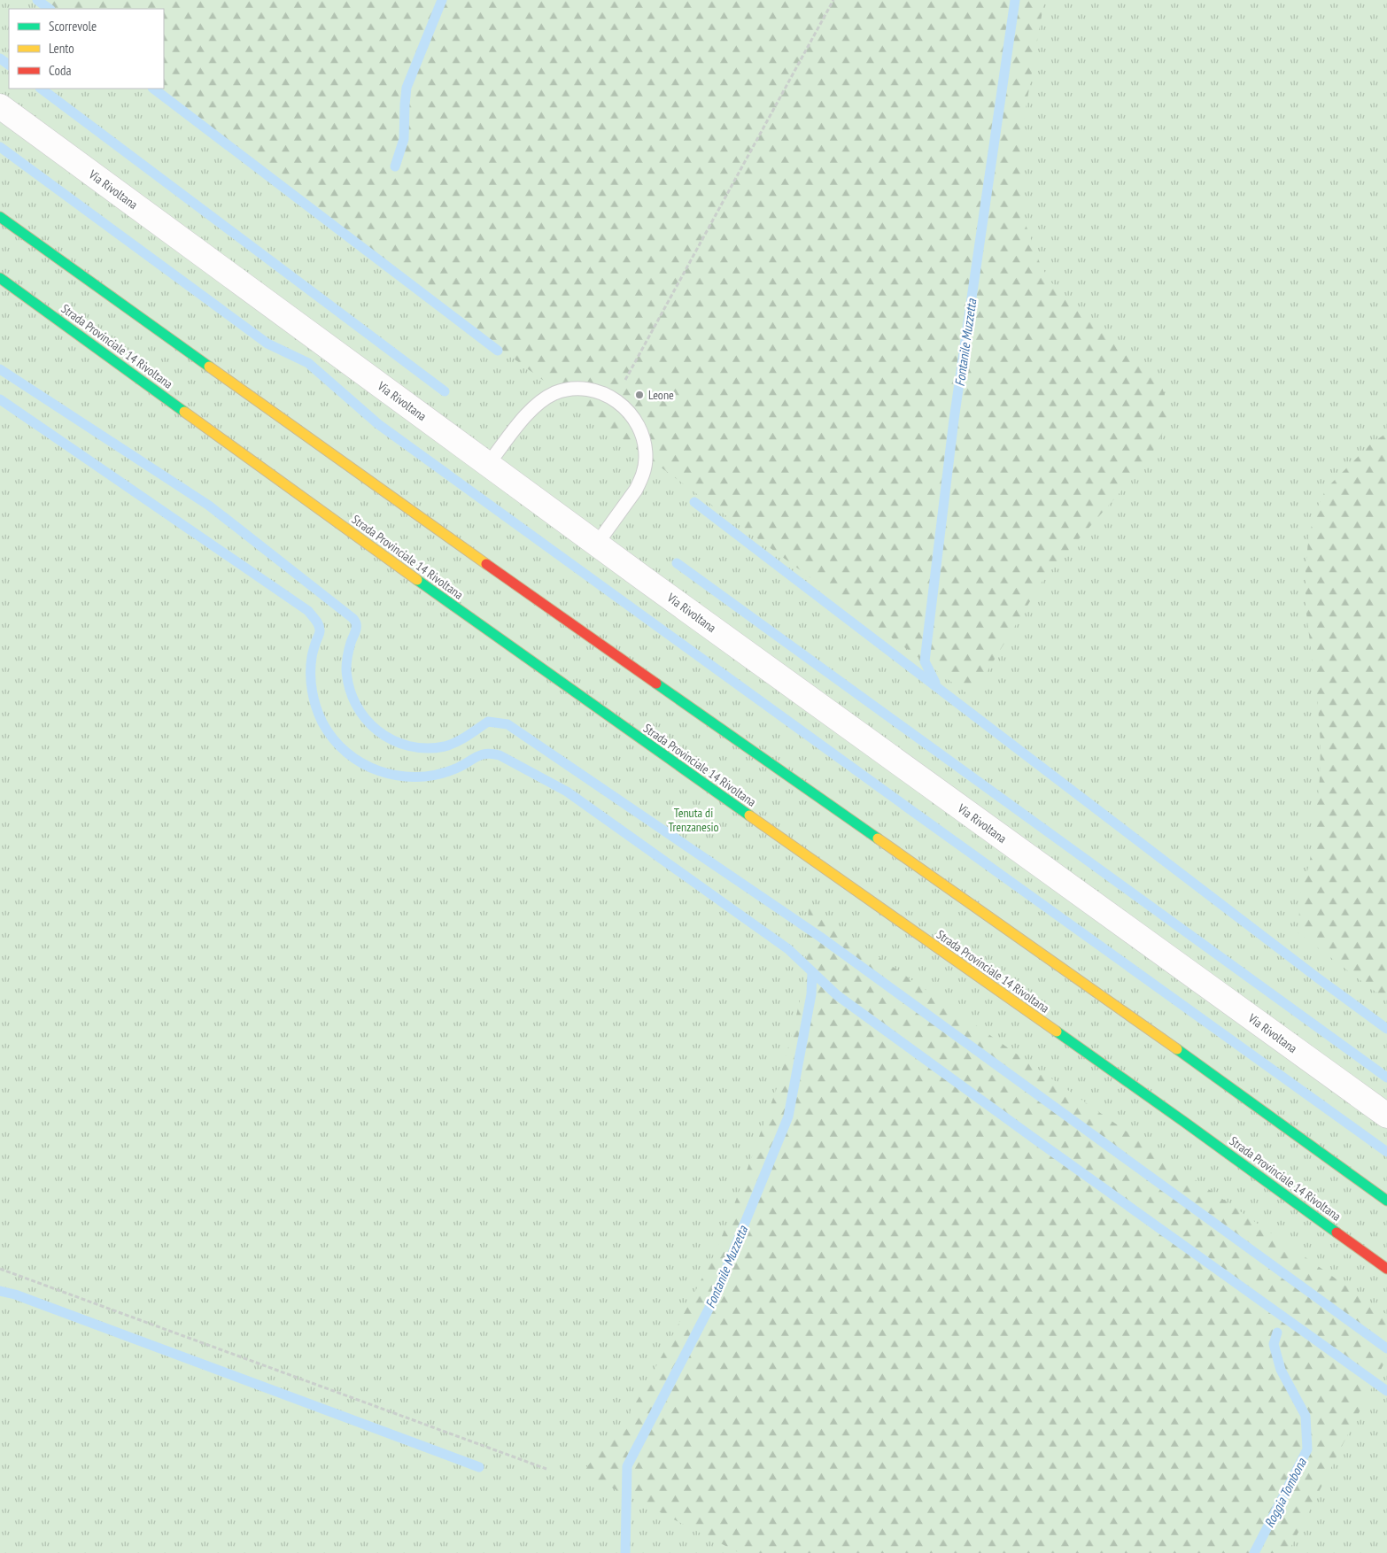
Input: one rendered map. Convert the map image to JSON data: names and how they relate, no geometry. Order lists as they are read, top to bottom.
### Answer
{
  "streets": {
    "highway": ["Strada Provinciale 14 Rivoltana"],
    "street": ["Via Rivoltana"]
  },
  "water": ["Fontanile Muzzetta", "Roggia Tombona"],
  "parks": ["Tenuta di Trenzanesio"],
  "places": ["Leone"],
  "legend": ["Scorrevole", "Lento", "Coda"]
}
